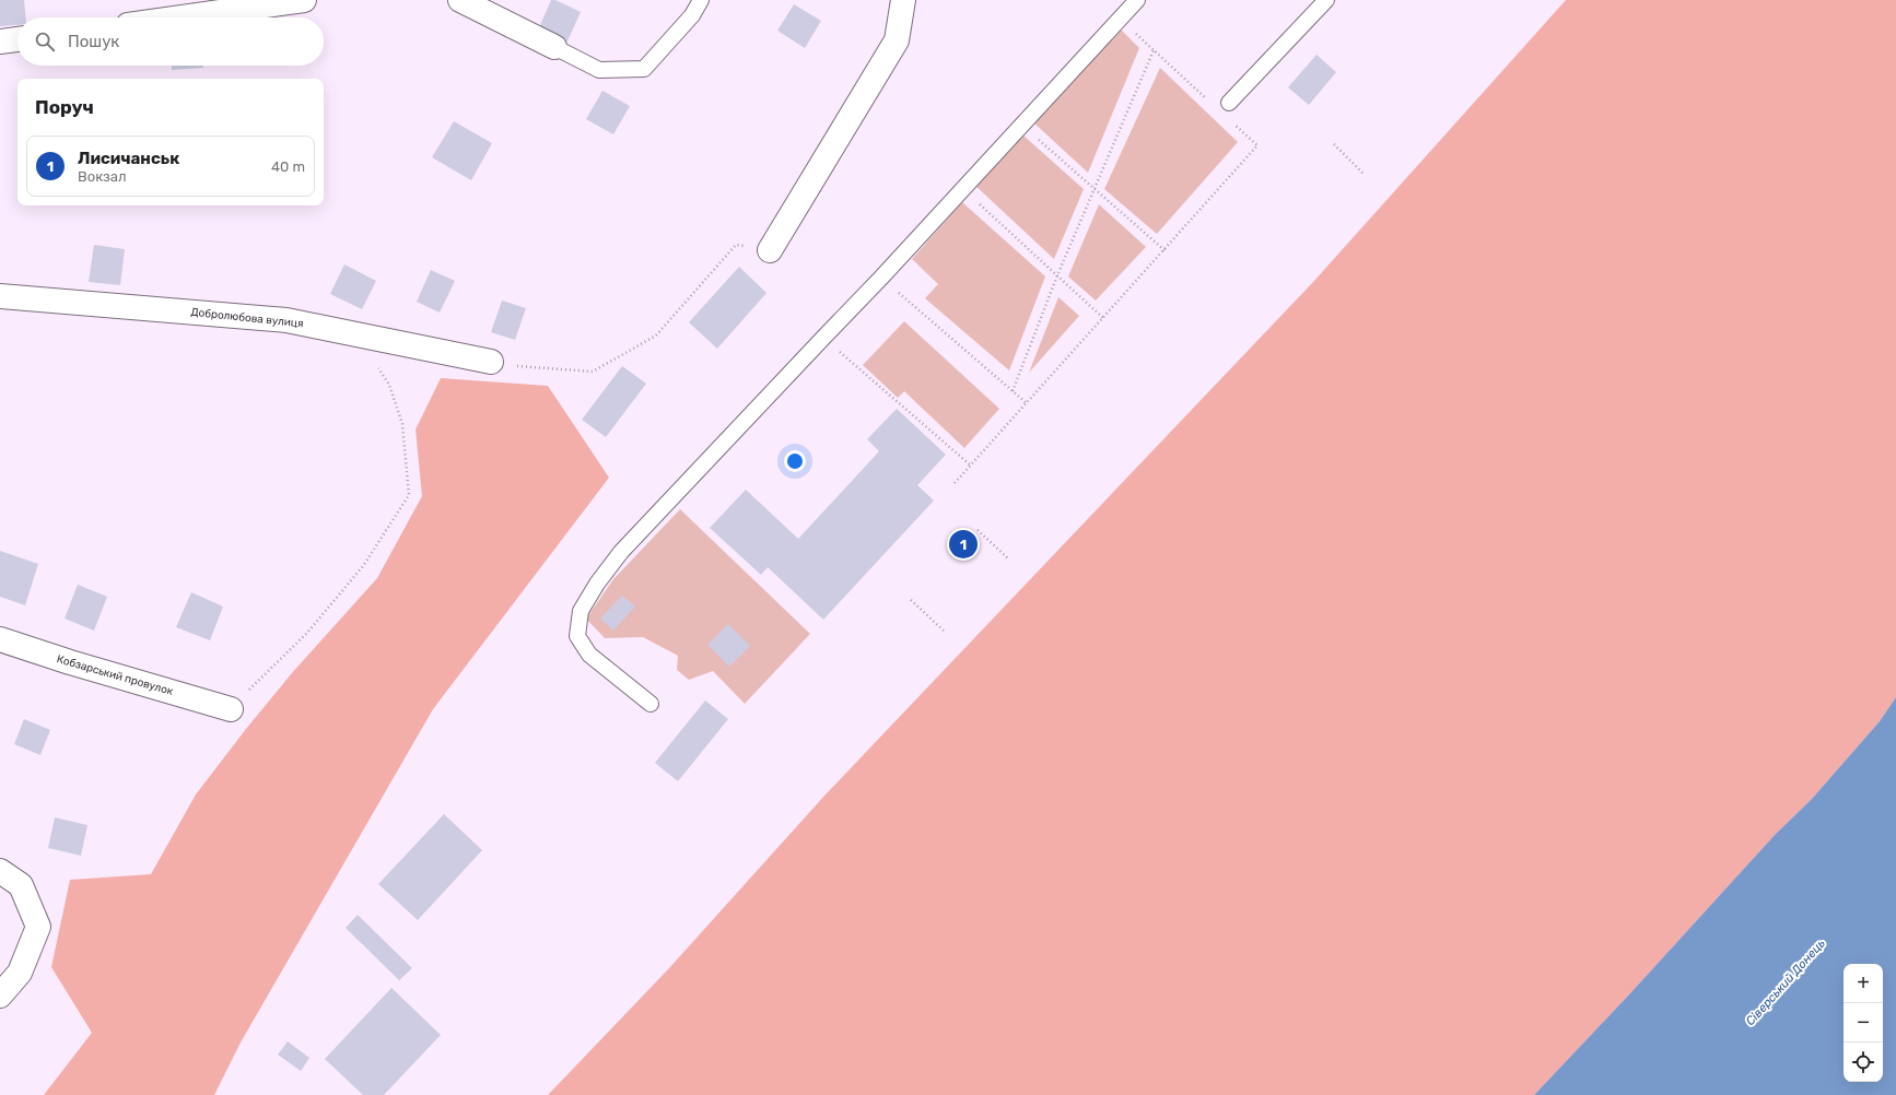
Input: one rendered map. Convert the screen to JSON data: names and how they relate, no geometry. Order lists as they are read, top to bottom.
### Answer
{
  "streets": {
    "street": ["Добролюбова вулиця", "Кобзарський провулок"]
  },
  "water": ["Сіверський Донець"],
  "page": {
    "search": "Пошук",
    "heading": "Поруч",
    "list": [
      {
        "mark": "1",
        "name": "Лисичанськ",
        "note": "Вокзал",
        "value": "40 m"
      }
    ],
    "pins": "1",
    "map_buttons": ["+", "−"]
  }
}
